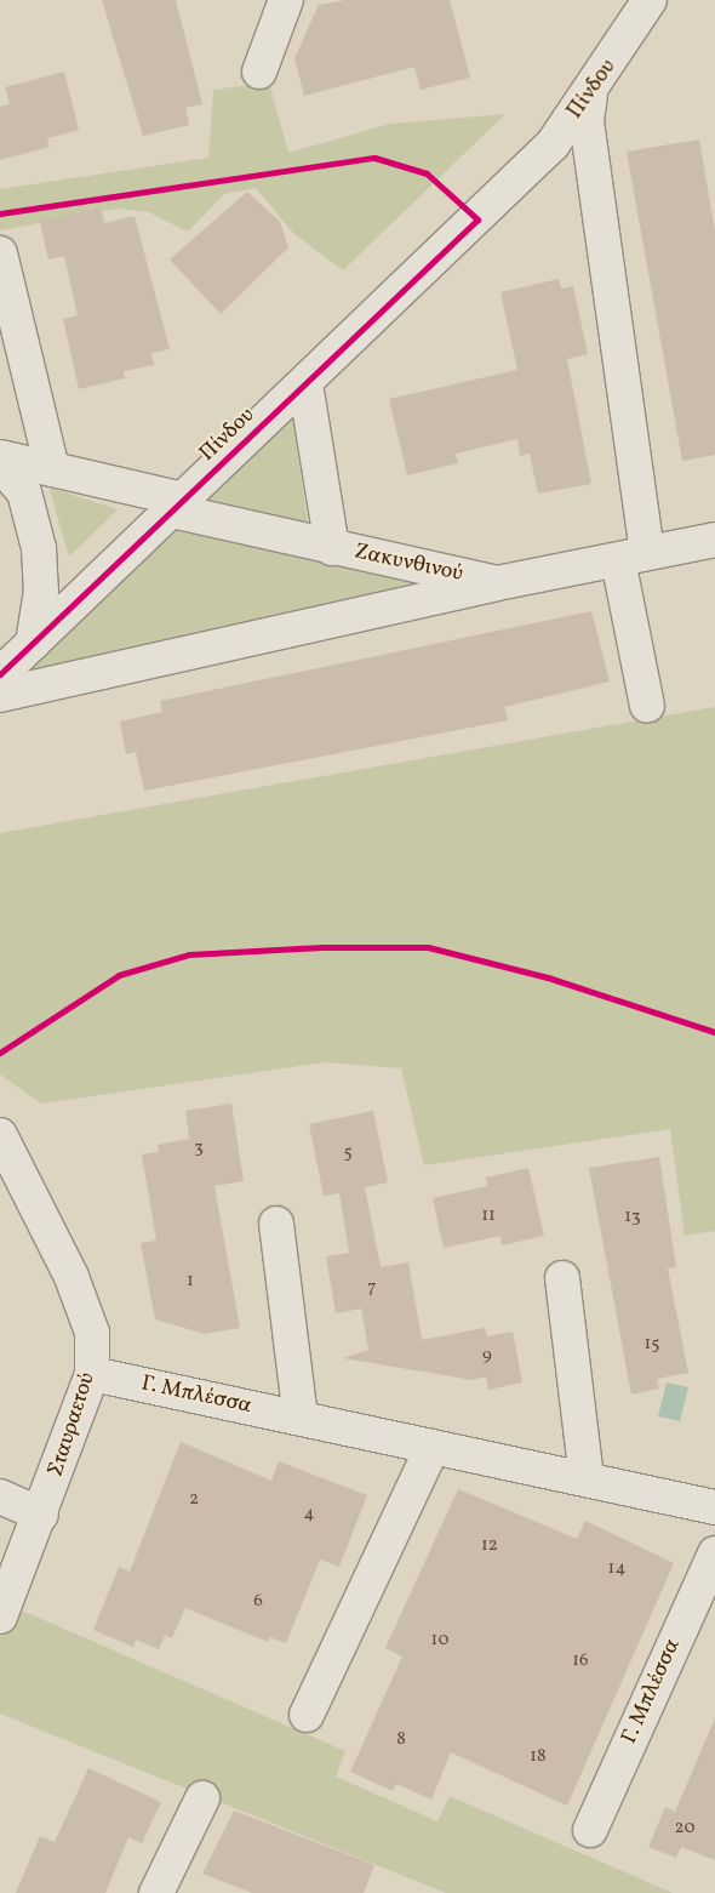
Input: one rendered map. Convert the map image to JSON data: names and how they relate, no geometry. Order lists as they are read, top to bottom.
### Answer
{
  "streets": {
    "street": [
      "Πίνδου",
      "Ζακυνθινού",
      "Γ. Μπλέσσα",
      "Σταυραετού"
    ]
  },
  "crossings": [
    ["Πίνδου", "Ζακυνθινού"],
    ["Γ. Μπλέσσα", "Σταυραετού"]
  ],
  "house_numbers": [
    "3",
    "5",
    "11",
    "13",
    "1",
    "7",
    "15",
    "9",
    "2",
    "4",
    "12",
    "14",
    "6",
    "10",
    "16",
    "8",
    "18",
    "20"
  ]
}
